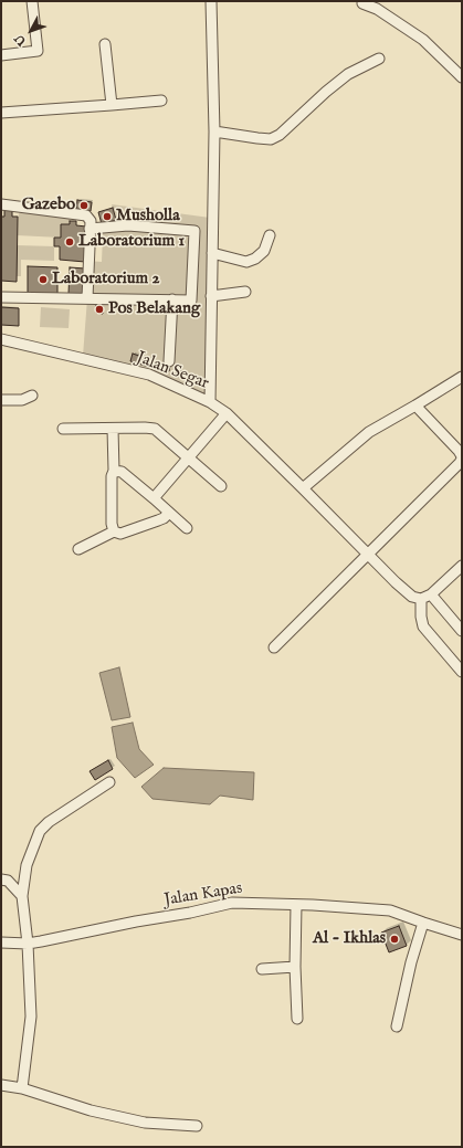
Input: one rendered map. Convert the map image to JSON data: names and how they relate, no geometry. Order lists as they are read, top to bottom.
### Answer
{
  "streets": {
    "street": ["Jalan Segar", "Jalan Kapas"]
  },
  "places": [
    "Gazebo",
    "Musholla",
    "Laboratorium 1",
    "Laboratorium 2",
    "Pos Belakang",
    "Al - Ikhlas"
  ],
  "north": "bottom left"
}
